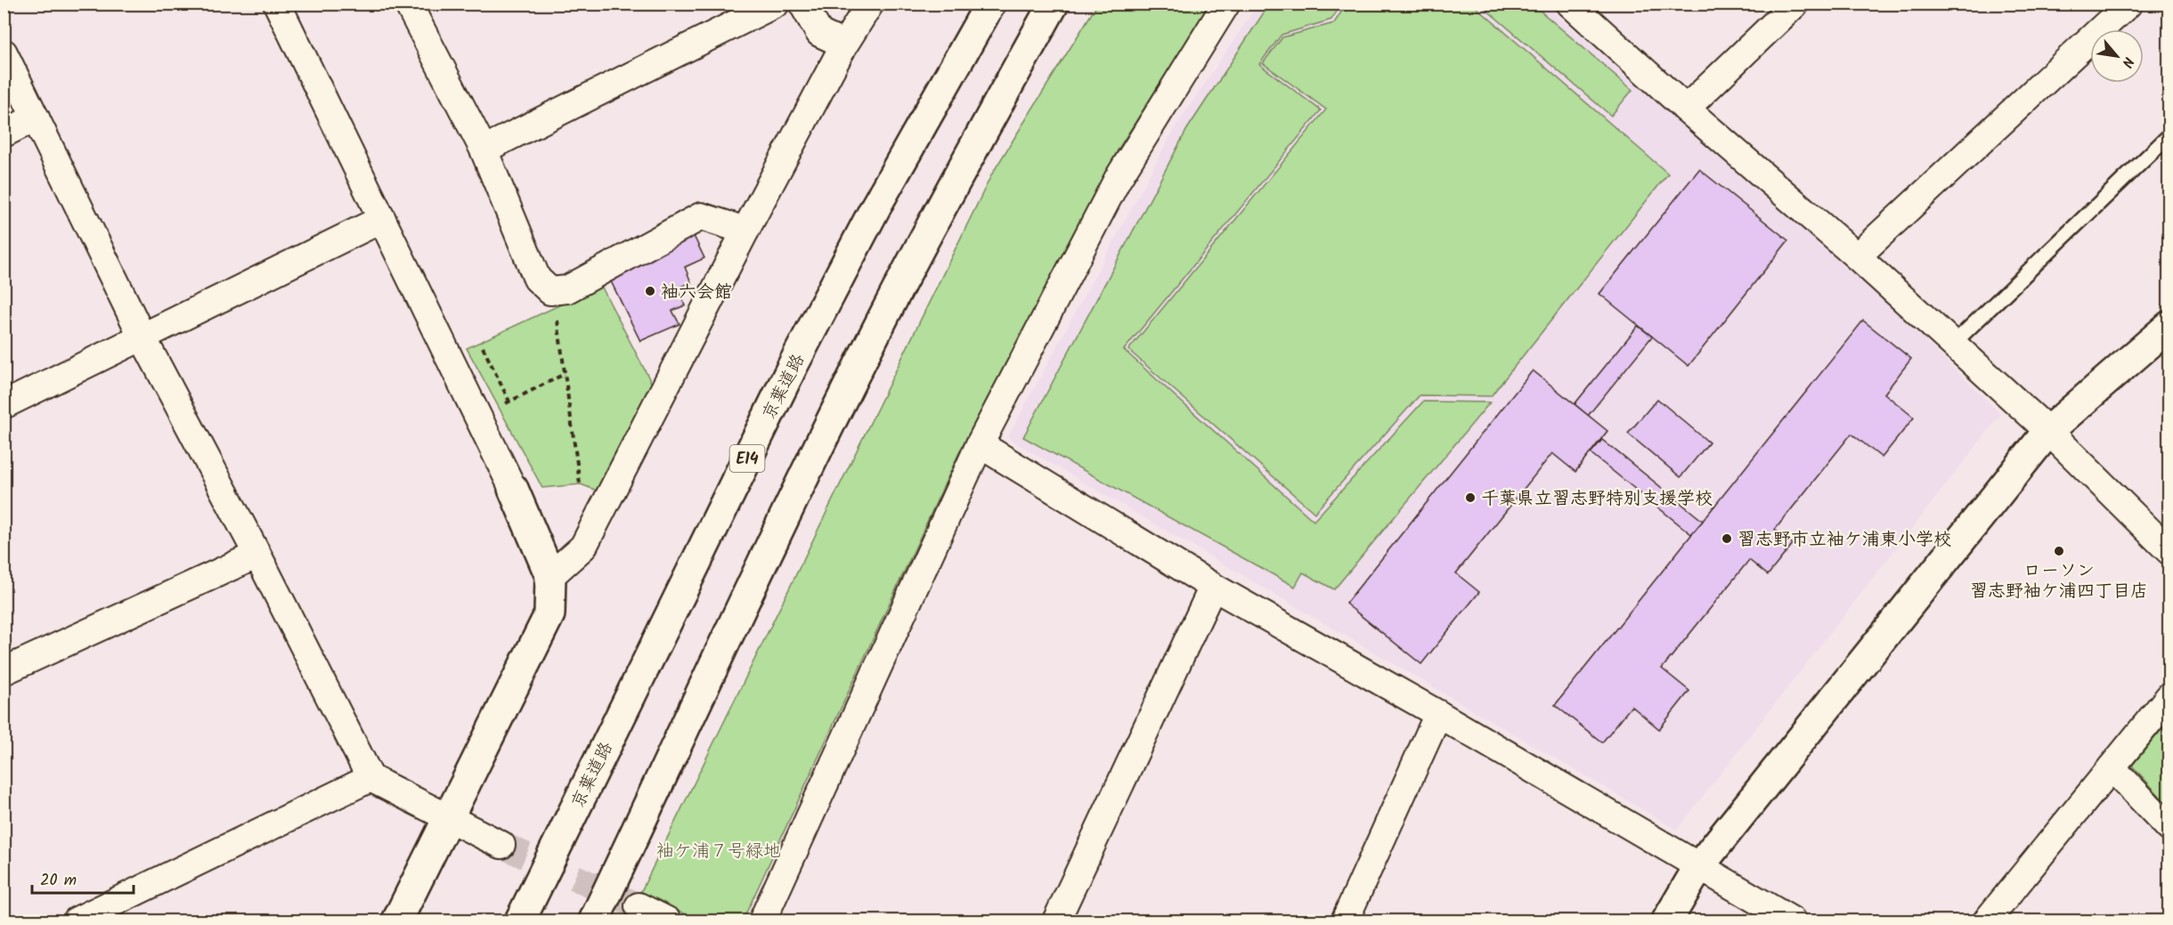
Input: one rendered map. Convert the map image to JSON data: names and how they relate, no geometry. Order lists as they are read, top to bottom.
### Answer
{
  "streets": {
    "main road": ["京葉道路", "E14"]
  },
  "parks": ["袖ケ浦７号緑地"],
  "places": [
    "袖六会館",
    "千葉県立習志野特別支援学校",
    "習志野市立袖ケ浦東小学校",
    "ローソン 習志野袖ケ浦四丁目店"
  ],
  "scale_bar": "20 m",
  "north": "bottom right"
}
